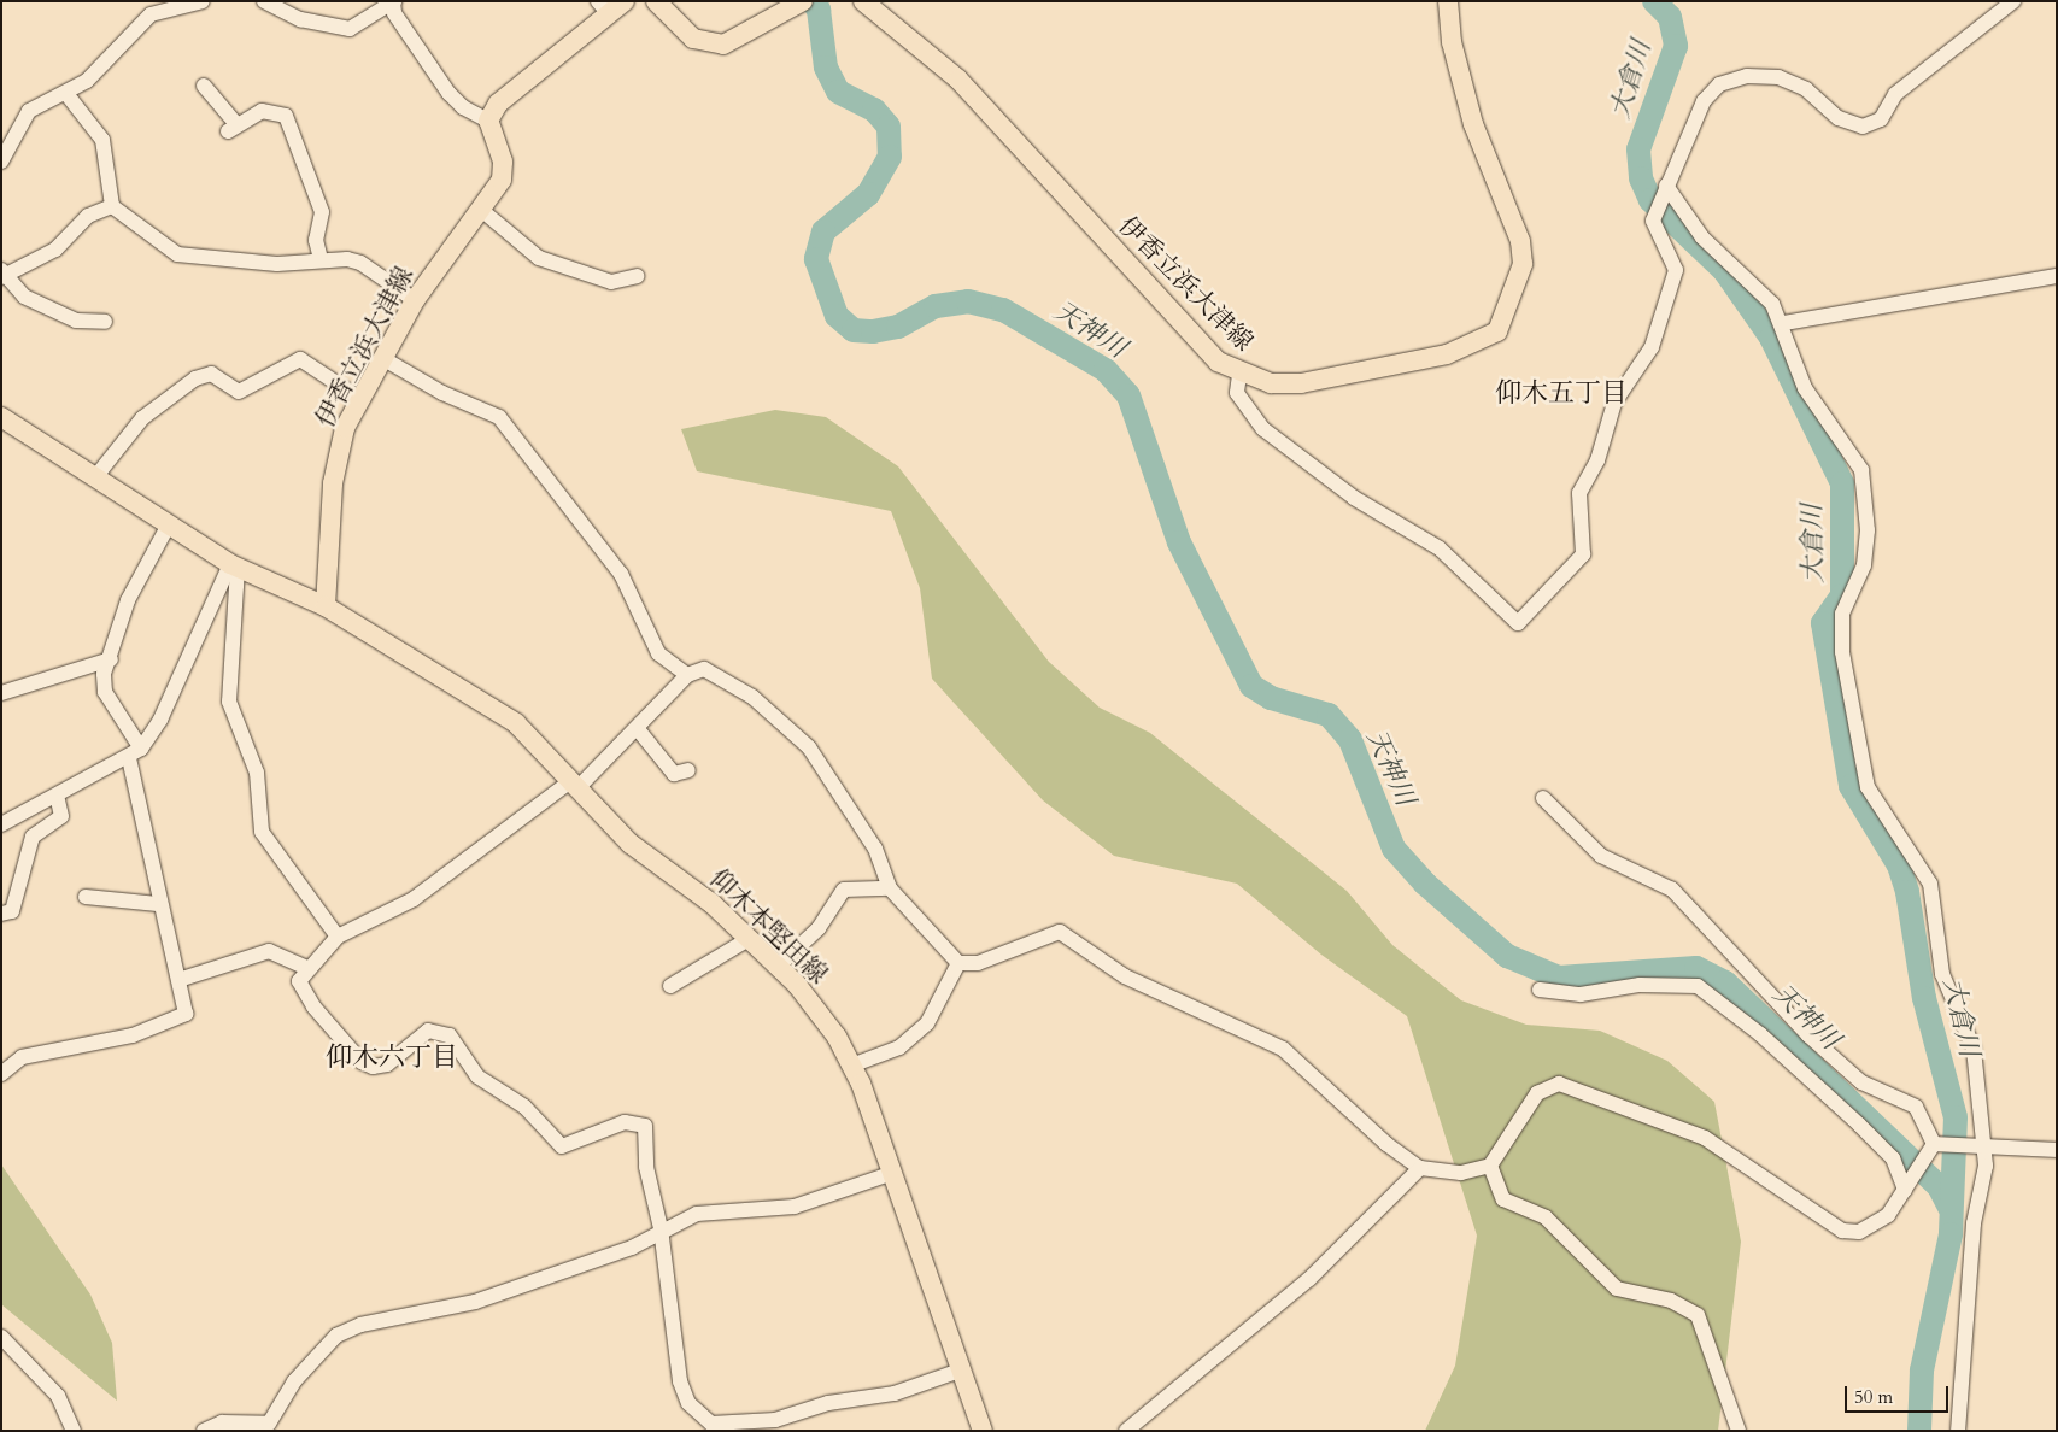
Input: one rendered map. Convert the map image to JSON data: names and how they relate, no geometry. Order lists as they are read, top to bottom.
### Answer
{
  "streets": {
    "main road": ["伊香立浜大津線", "仰木本堅田線"]
  },
  "crossings": [
    ["伊香立浜大津線", "仰木本堅田線"]
  ],
  "districts": ["仰木五丁目", "仰木六丁目"],
  "water": ["大倉川", "天神川"],
  "scale_bar": "50 m"
}
